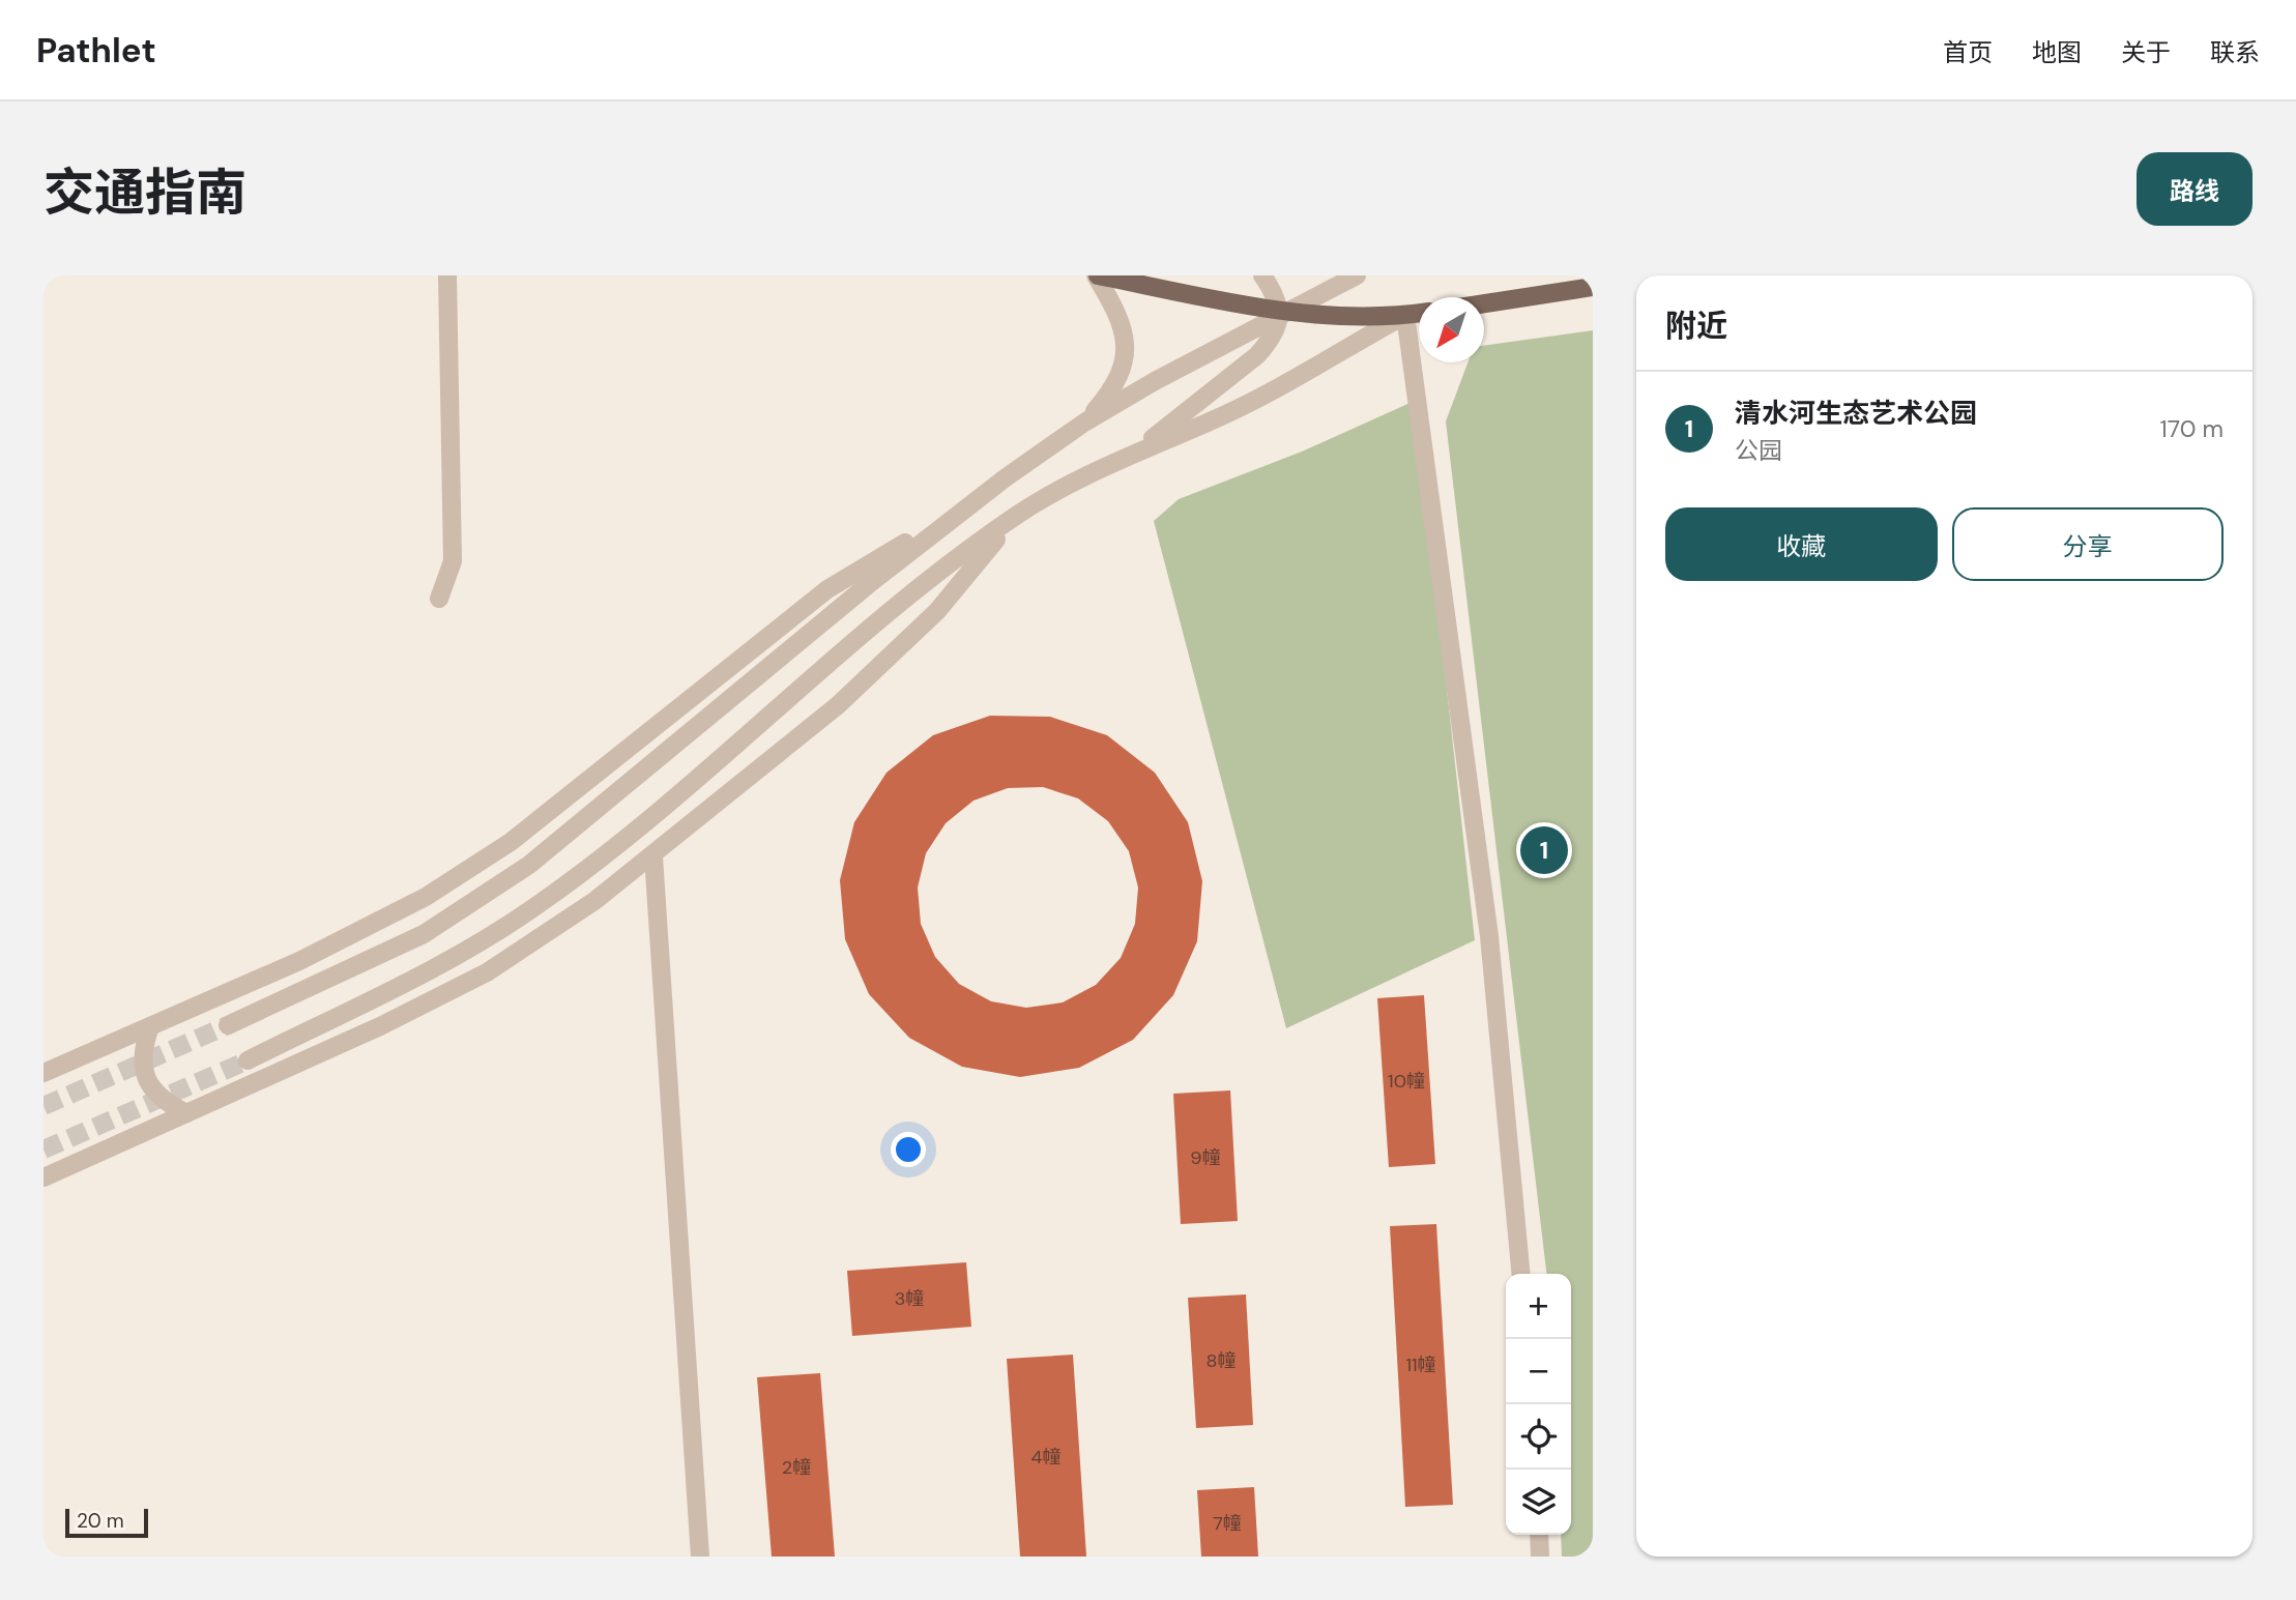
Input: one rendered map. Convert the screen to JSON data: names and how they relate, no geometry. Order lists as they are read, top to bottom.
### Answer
{
  "house_numbers": [
    "10幢",
    "9幢",
    "3幢",
    "8幢",
    "11幢",
    "4幢",
    "2幢",
    "7幢"
  ],
  "scale_bar": "20 m",
  "north": "bottom left",
  "page": {
    "header": "Pathlet",
    "nav": [
      "首页",
      "地图",
      "关于",
      "联系"
    ],
    "title": "交通指南",
    "buttons": [
      "路线",
      ["收藏", "分享"]
    ],
    "heading": "附近",
    "list": [
      {
        "mark": "1",
        "name": "清水河生态艺术公园",
        "note": "公园",
        "value": "170 m"
      }
    ],
    "pins": "1",
    "map_buttons": ["+", "−"],
    "scale": "20 m"
  }
}
